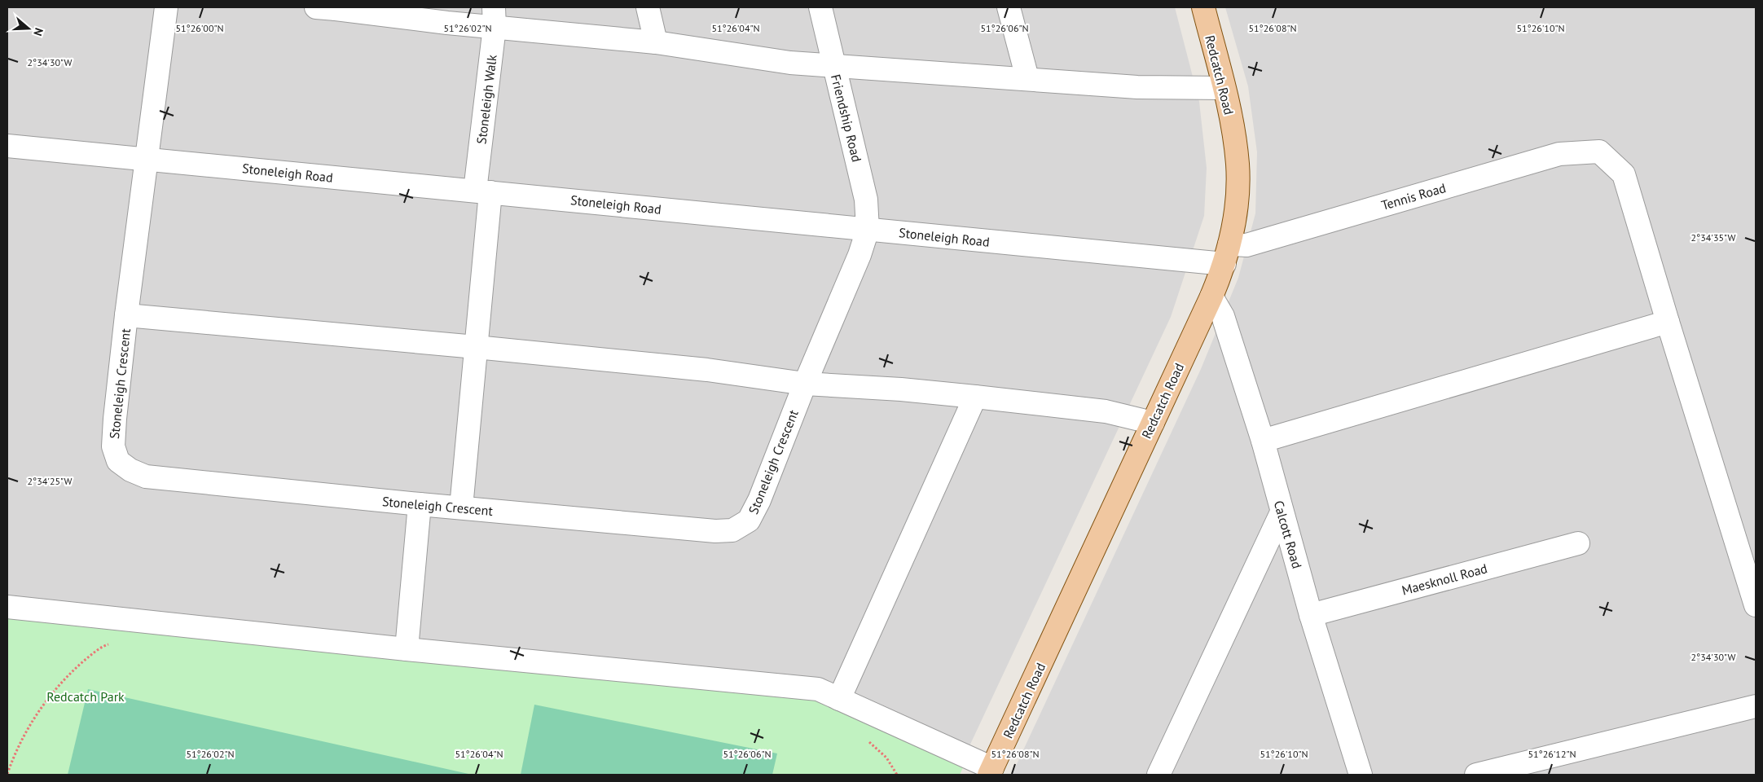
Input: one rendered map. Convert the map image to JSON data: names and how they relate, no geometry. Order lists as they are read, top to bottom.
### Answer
{
  "streets": {
    "main road": ["Redcatch Road"],
    "street": [
      "Stoneleigh Walk",
      "Friendship Road",
      "Stoneleigh Road",
      "Tennis Road",
      "Stoneleigh Crescent",
      "Calcott Road",
      "Maesknoll Road"
    ]
  },
  "crossings": [
    ["Redcatch Road", "Stoneleigh Road"],
    ["Redcatch Road", "Tennis Road"],
    ["Redcatch Road", "Calcott Road"],
    ["Stoneleigh Walk", "Stoneleigh Road"],
    ["Stoneleigh Walk", "Stoneleigh Crescent"],
    ["Friendship Road", "Stoneleigh Road"],
    ["Friendship Road", "Stoneleigh Crescent"],
    ["Stoneleigh Road", "Tennis Road"],
    ["Stoneleigh Road", "Stoneleigh Crescent"],
    ["Calcott Road", "Maesknoll Road"]
  ],
  "parks": ["Redcatch Park"],
  "north": "right",
  "coordinates": [
    "51°26'00\"N",
    "51°26'02\"N",
    "51°26'04\"N",
    "51°26'06\"N",
    "51°26'08\"N",
    "51°26'10\"N",
    "2°34'30\"W",
    "2°34'35\"W",
    "2°34'25\"W",
    "51°26'12\"N"
  ]
}
